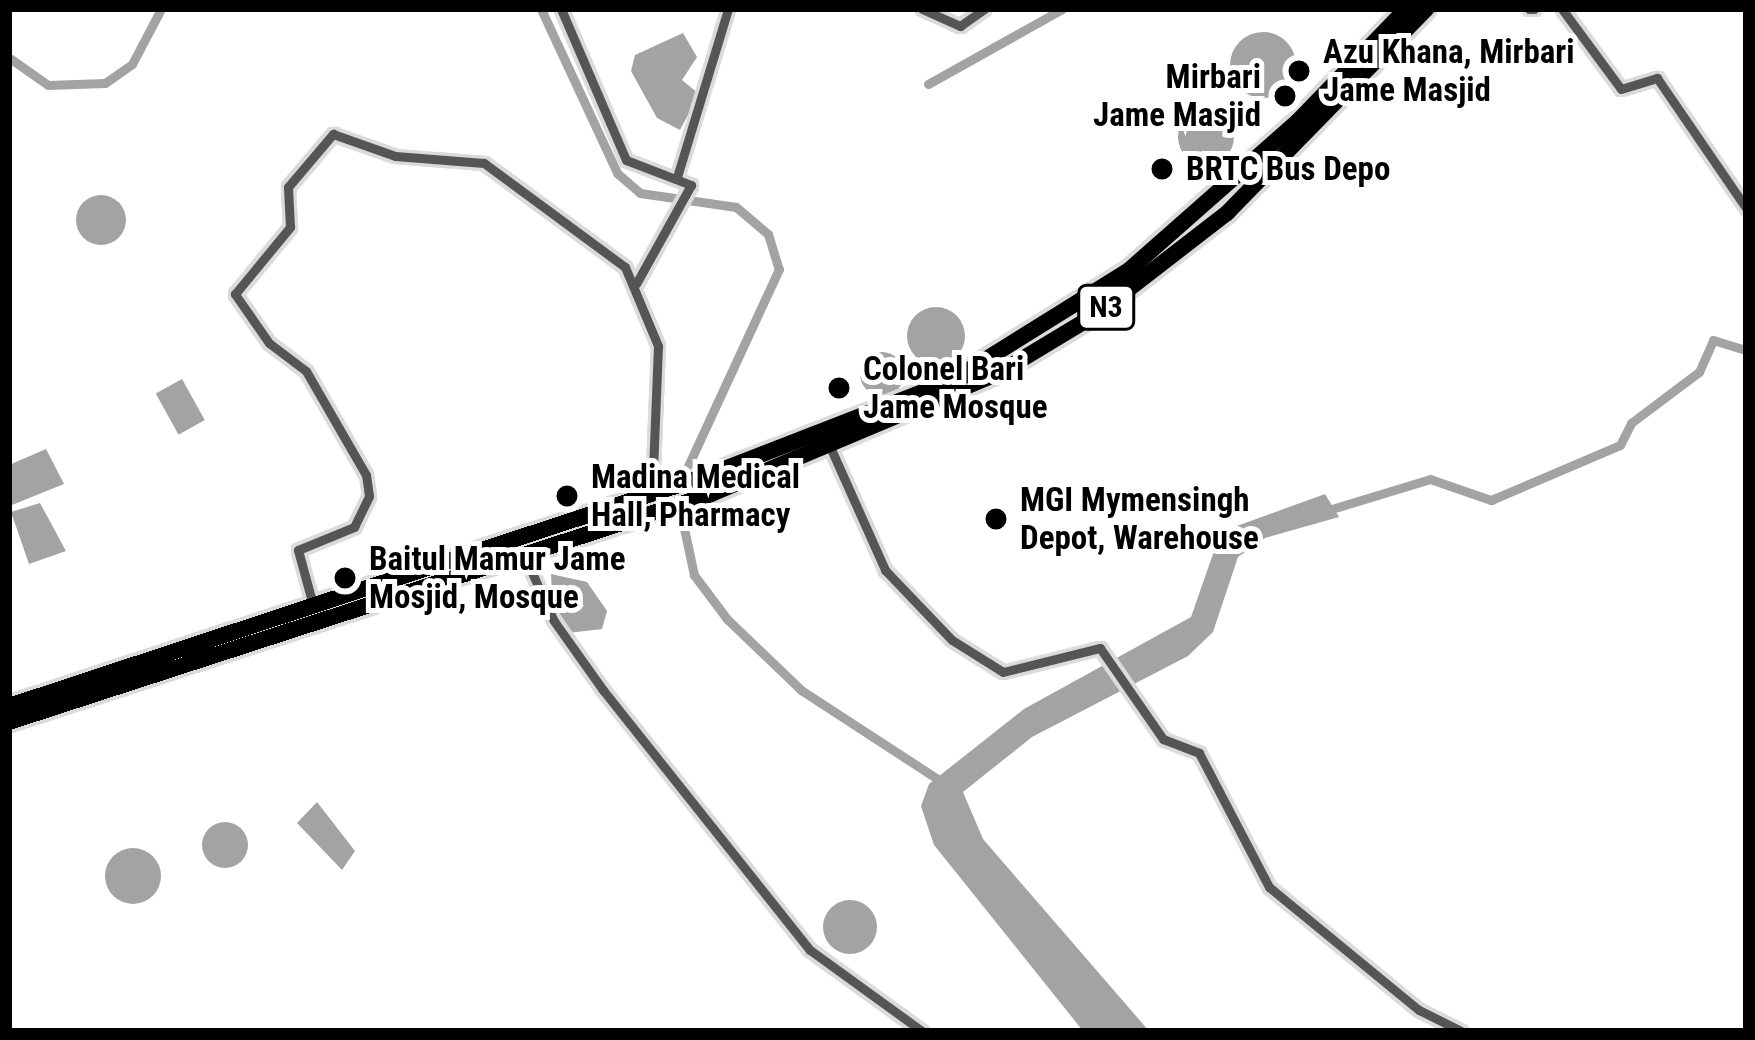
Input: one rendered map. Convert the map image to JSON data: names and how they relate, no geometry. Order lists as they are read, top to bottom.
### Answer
{
  "streets": {
    "highway": ["N3"]
  },
  "places": [
    "Azu Khana, Mirbari Jame Masjid",
    "Mirbari Jame Masjid",
    "BRTC Bus Depo",
    "Colonel Bari Jame Mosque",
    "Madina Medical Hall, Pharmacy",
    "MGI Mymensingh Depot, Warehouse",
    "Baitul Mamur Jame Mosjid, Mosque"
  ]
}
